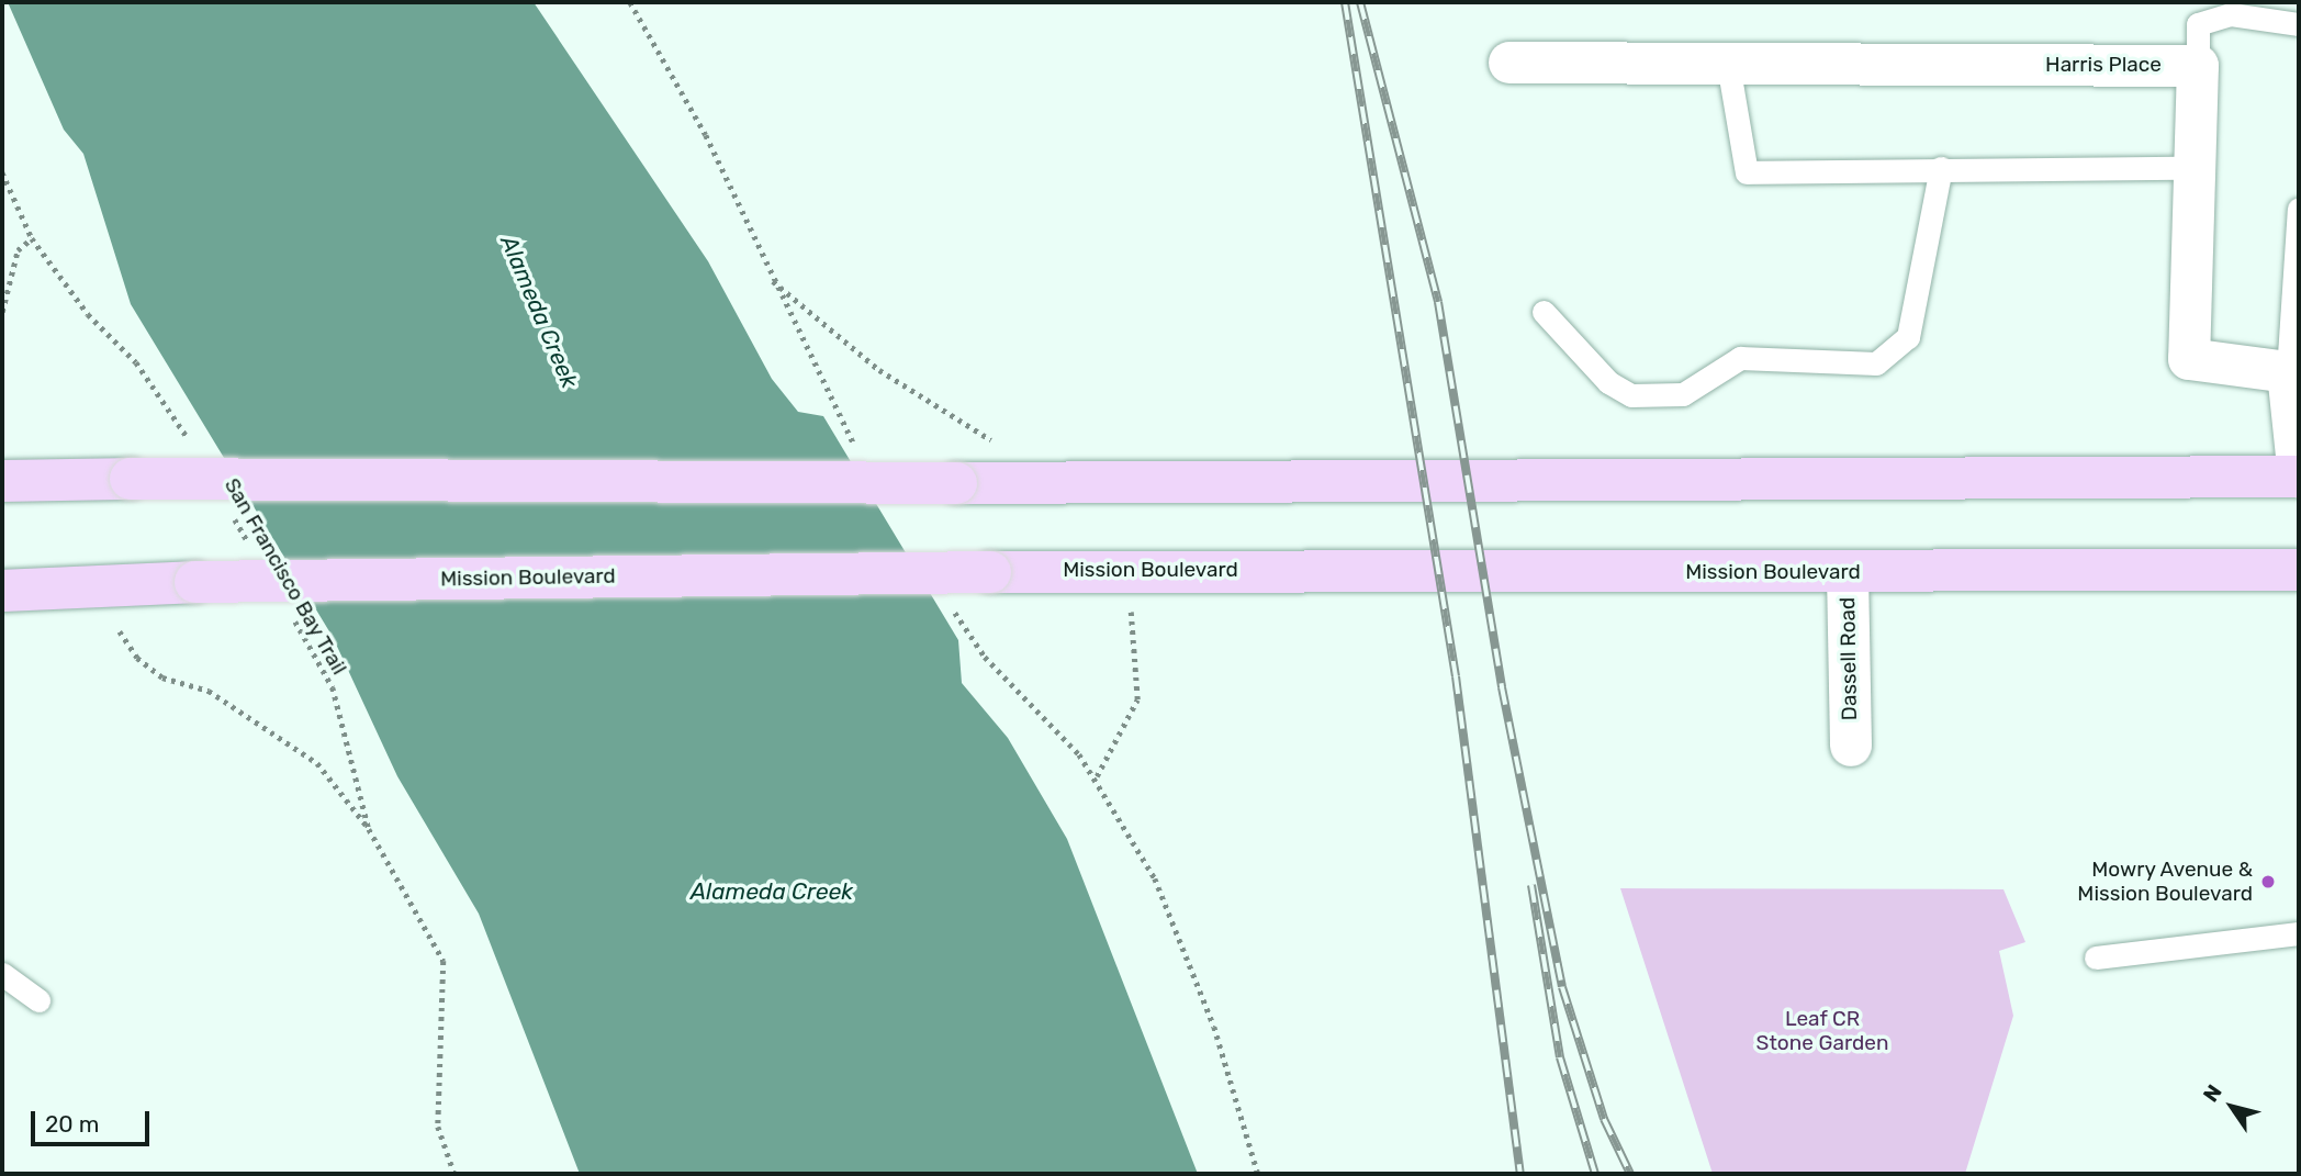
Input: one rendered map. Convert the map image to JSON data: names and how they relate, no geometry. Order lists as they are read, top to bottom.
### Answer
{
  "streets": {
    "main road": ["Mission Boulevard"],
    "street": ["Harris Place", "Dassell Road"],
    "path": ["San Francisco Bay Trail"]
  },
  "crossings": [
    ["Mission Boulevard", "Dassell Road"]
  ],
  "water": ["Alameda Creek"],
  "parks": ["Leaf CR Stone Garden"],
  "places": ["Mowry Avenue & Mission Boulevard"],
  "scale_bar": "20 m",
  "north": "top left"
}
